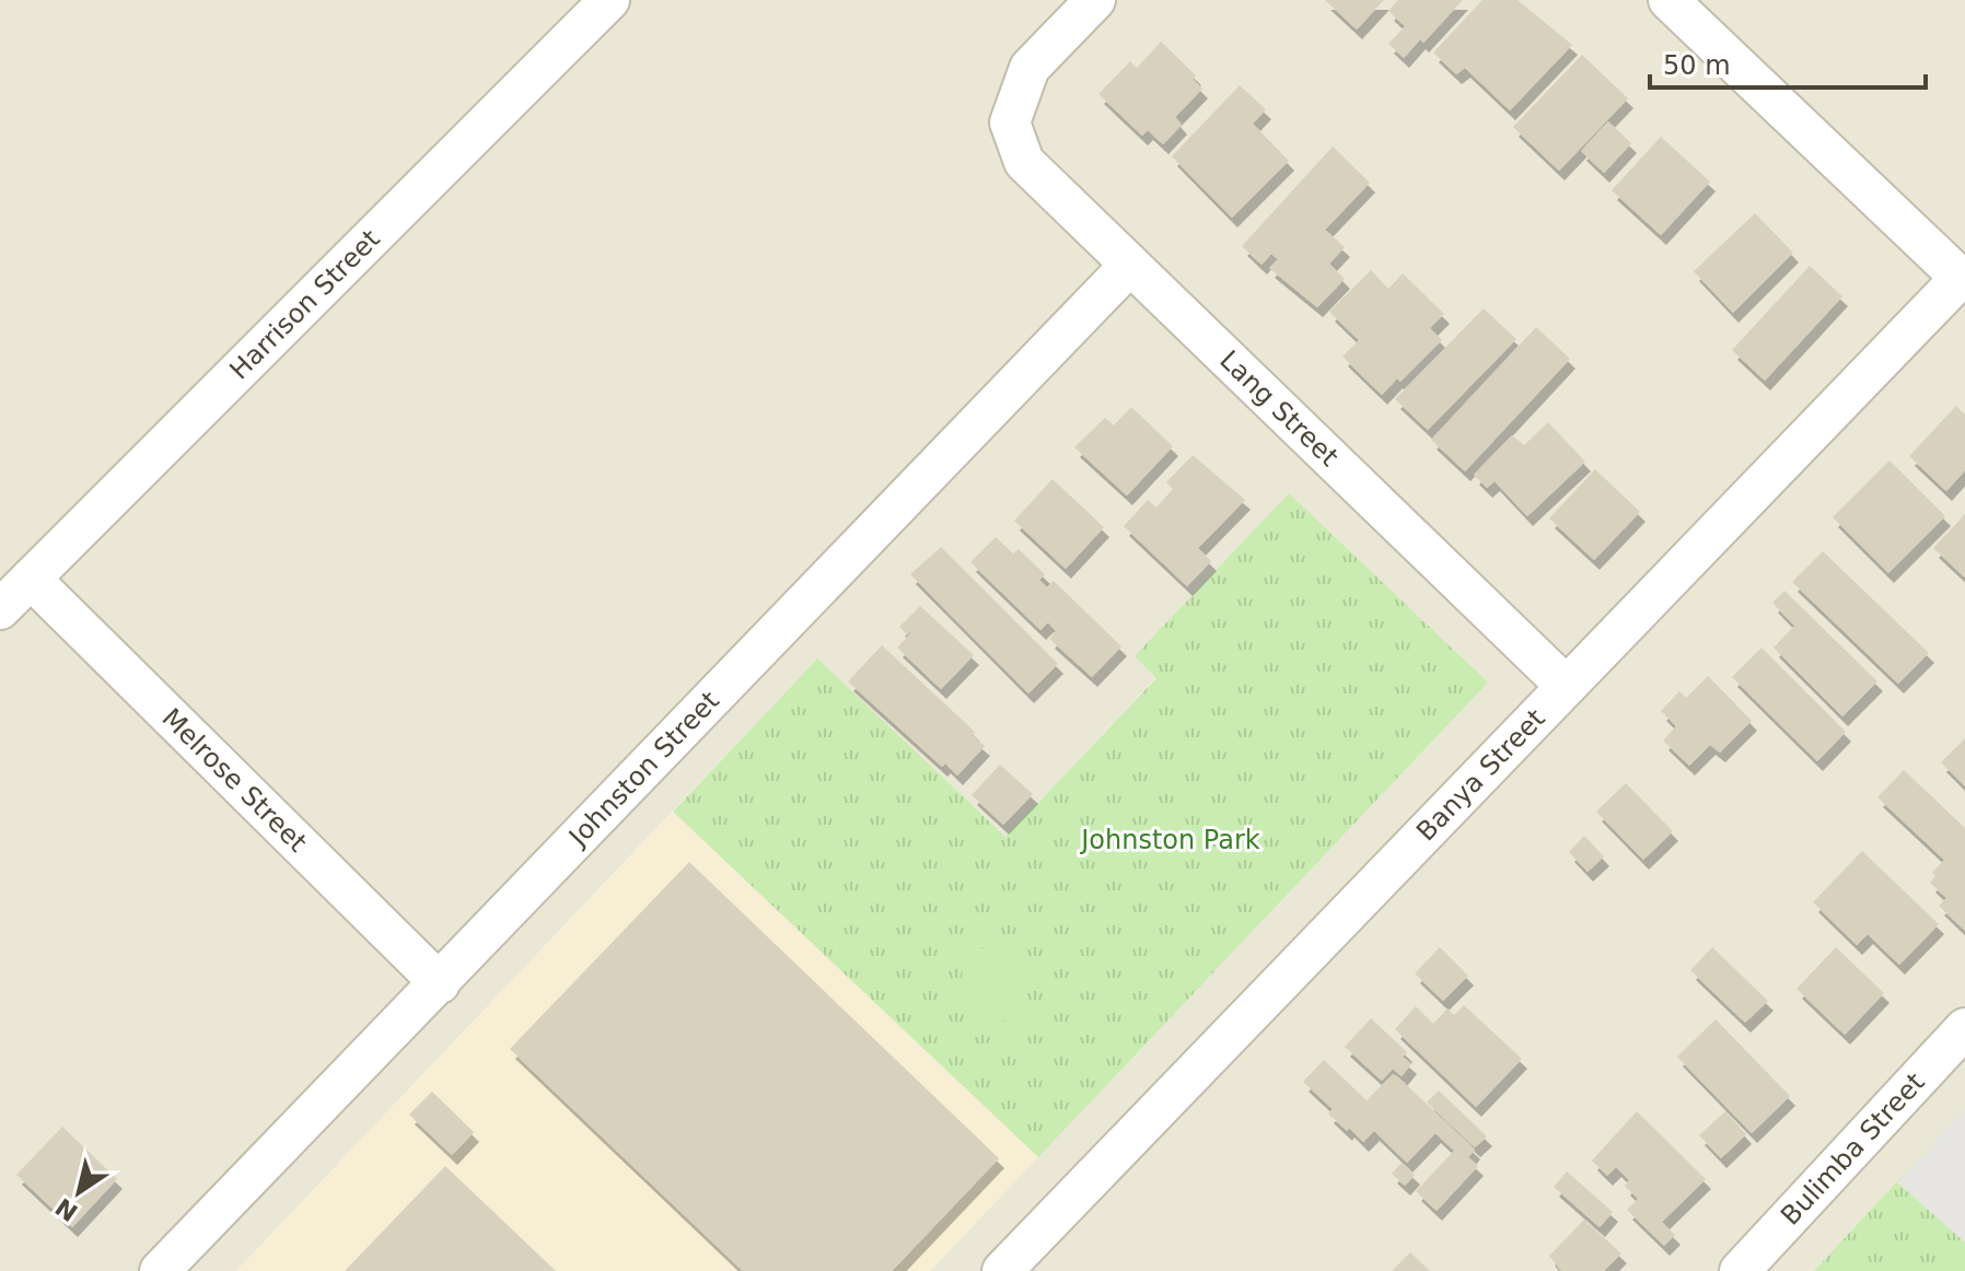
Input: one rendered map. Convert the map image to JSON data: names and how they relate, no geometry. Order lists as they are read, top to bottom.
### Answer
{
  "streets": {
    "street": [
      "Harrison Street",
      "Lang Street",
      "Johnston Street",
      "Banya Street",
      "Melrose Street",
      "Bulimba Street"
    ]
  },
  "crossings": [
    ["Harrison Street", "Melrose Street"],
    ["Lang Street", "Johnston Street"],
    ["Lang Street", "Banya Street"],
    ["Johnston Street", "Melrose Street"]
  ],
  "parks": ["Johnston Park"],
  "scale_bar": "50 m",
  "north": "bottom left"
}
